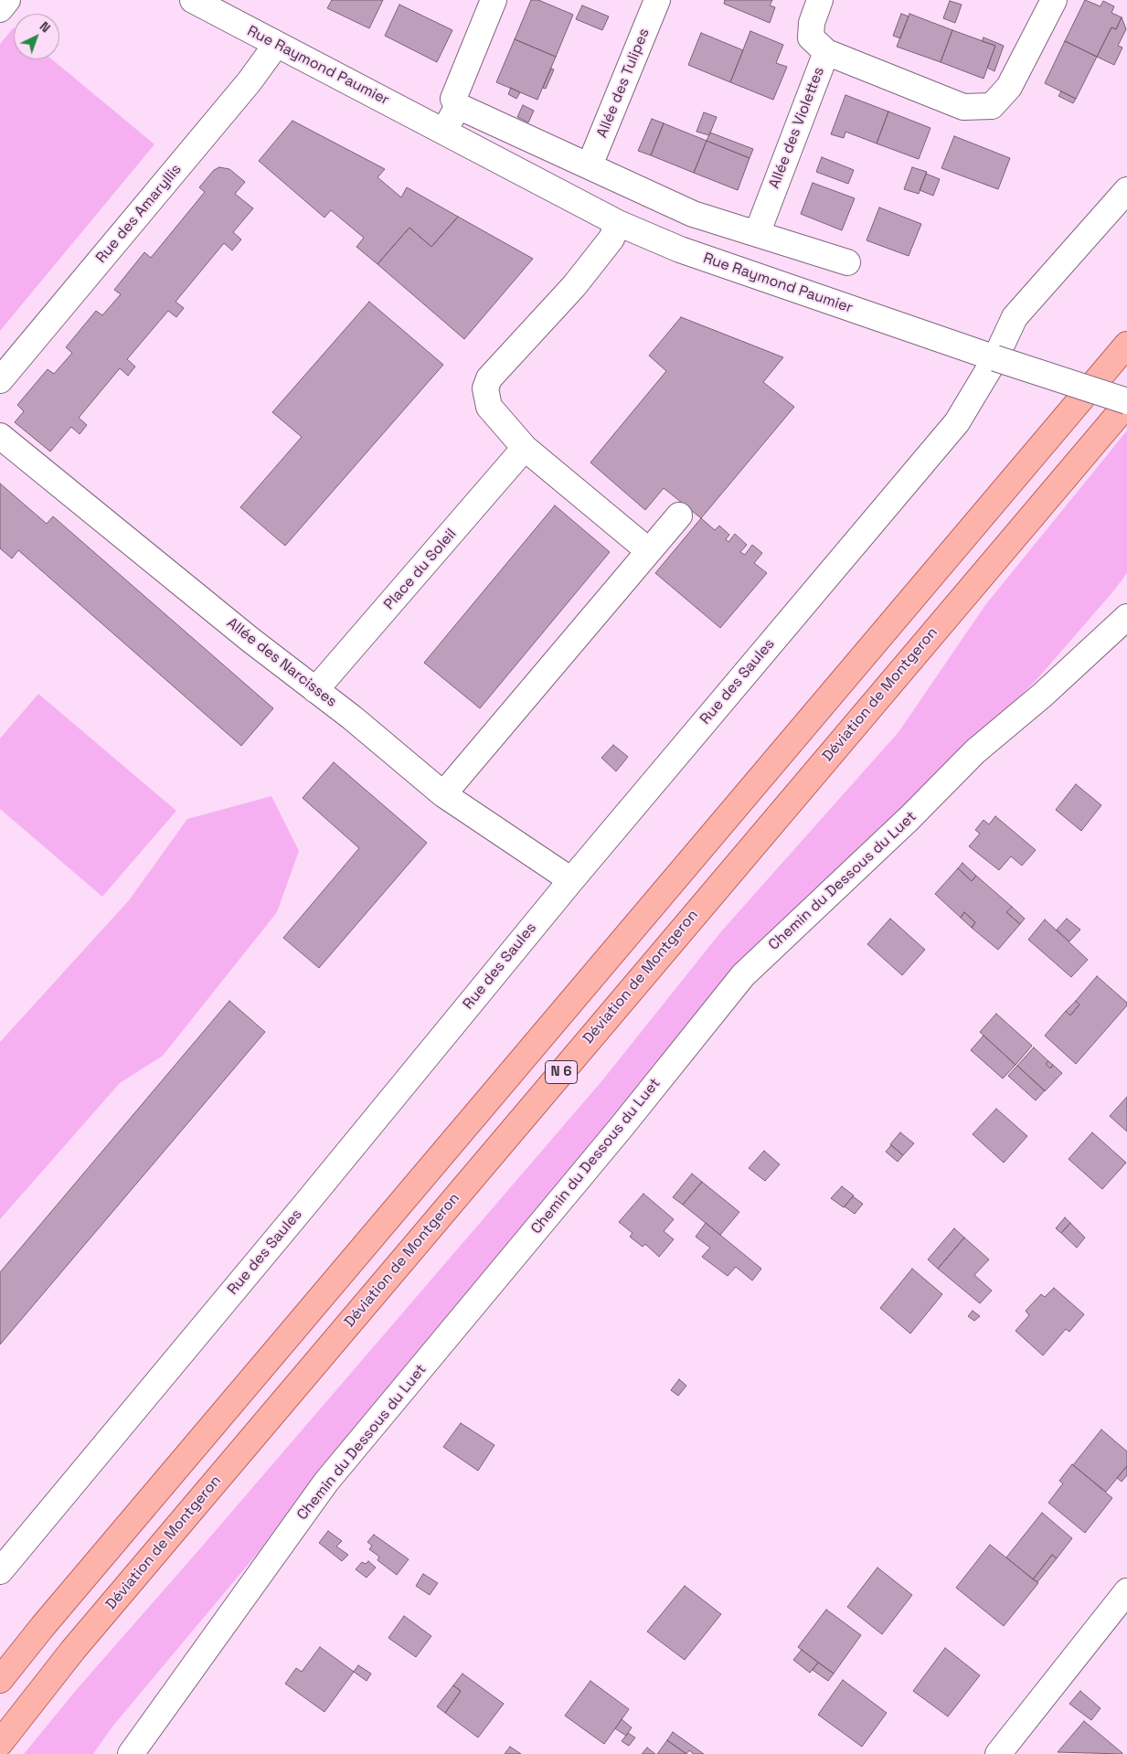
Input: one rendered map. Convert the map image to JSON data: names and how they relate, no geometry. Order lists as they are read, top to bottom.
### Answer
{
  "streets": {
    "main road": ["Déviation de Montgeron", "N 6"],
    "street": [
      "Rue Raymond Paumier",
      "Allée des Tulipes",
      "Allée des Violettes",
      "Rue des Amaryllis",
      "Place du Soleil",
      "Allée des Narcisses",
      "Rue des Saules",
      "Chemin du Dessous du Luet"
    ]
  },
  "crossings": [
    ["Rue Raymond Paumier", "Rue des Amaryllis"],
    ["Rue Raymond Paumier", "Rue des Saules"],
    ["Rue Raymond Paumier", "Déviation de Montgeron"],
    ["Place du Soleil", "Allée des Narcisses"],
    ["Allée des Narcisses", "Rue des Saules"]
  ],
  "north": "top right"
}
